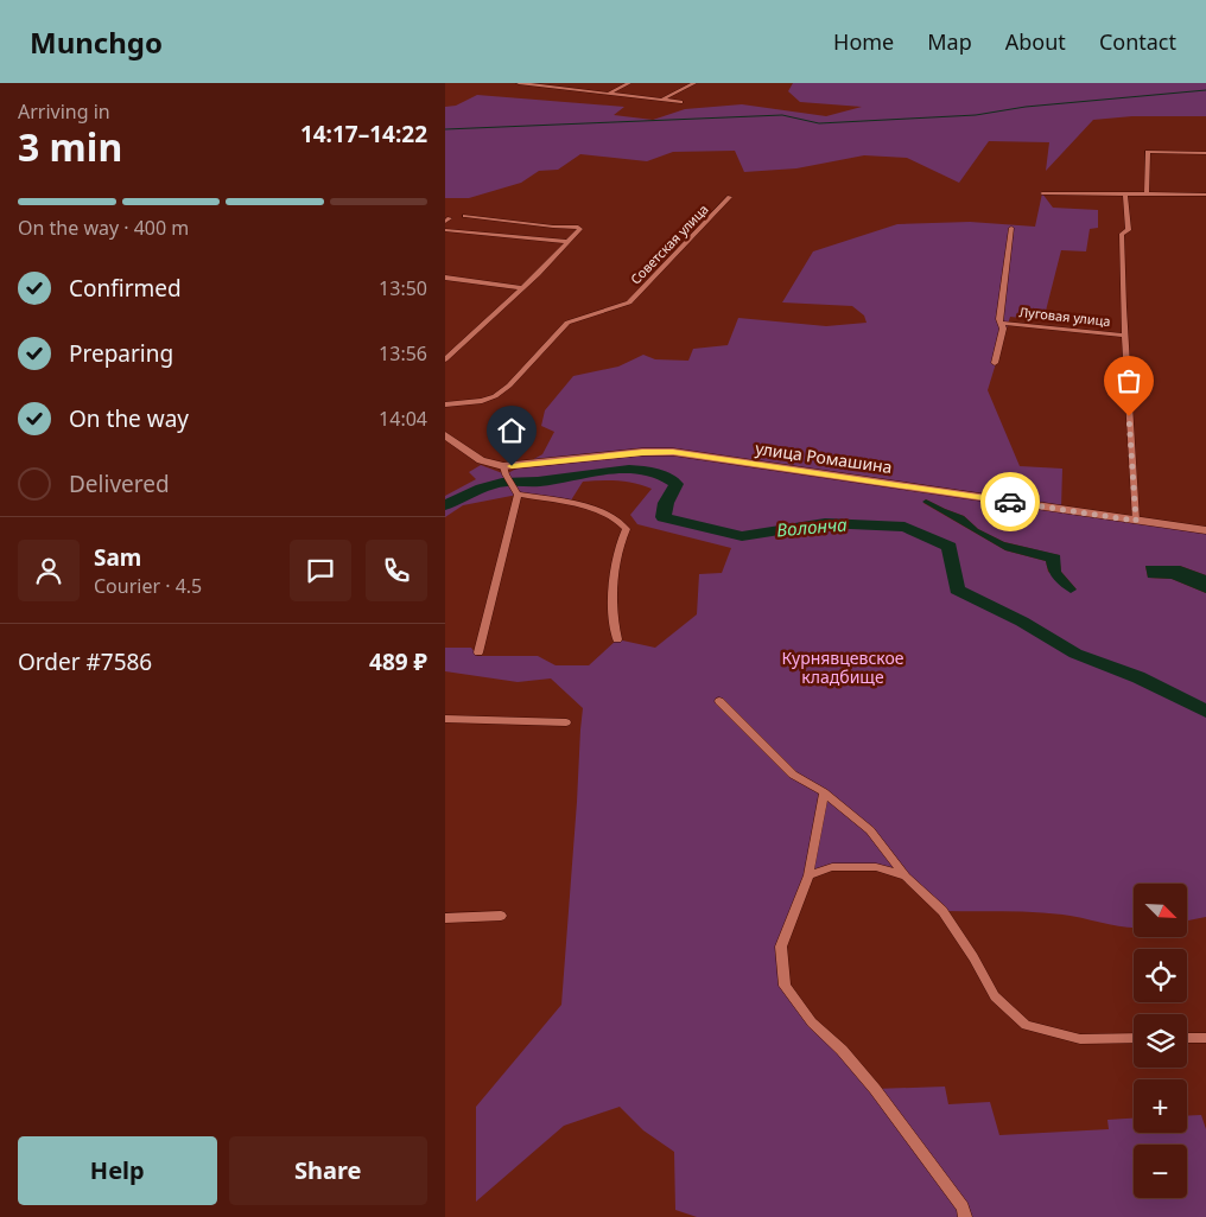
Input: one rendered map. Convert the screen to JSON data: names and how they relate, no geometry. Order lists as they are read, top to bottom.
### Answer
{
  "streets": {
    "street": ["Советская улица", "Луговая улица", "улица Ромашина"]
  },
  "water": ["Волонча"],
  "parks": ["Курнявцевское кладбище"],
  "north": "bottom right",
  "page": {
    "header": "Munchgo",
    "nav": [
      "Home",
      "Map",
      "About",
      "Contact"
    ],
    "heading": ["3 min", "Arriving in", "14:17–14:22"],
    "panel": [
      "Sam",
      "Courier · 4.5",
      "Order #7586",
      "489 ₽"
    ],
    "bar": "On the way · 400 m",
    "list": [
      ["Confirmed", "13:50"],
      ["Preparing", "13:56"],
      ["On the way", "14:04"],
      "Delivered"
    ],
    "map_buttons": ["+", "−"],
    "buttons": ["Help", "Share"]
  }
}
